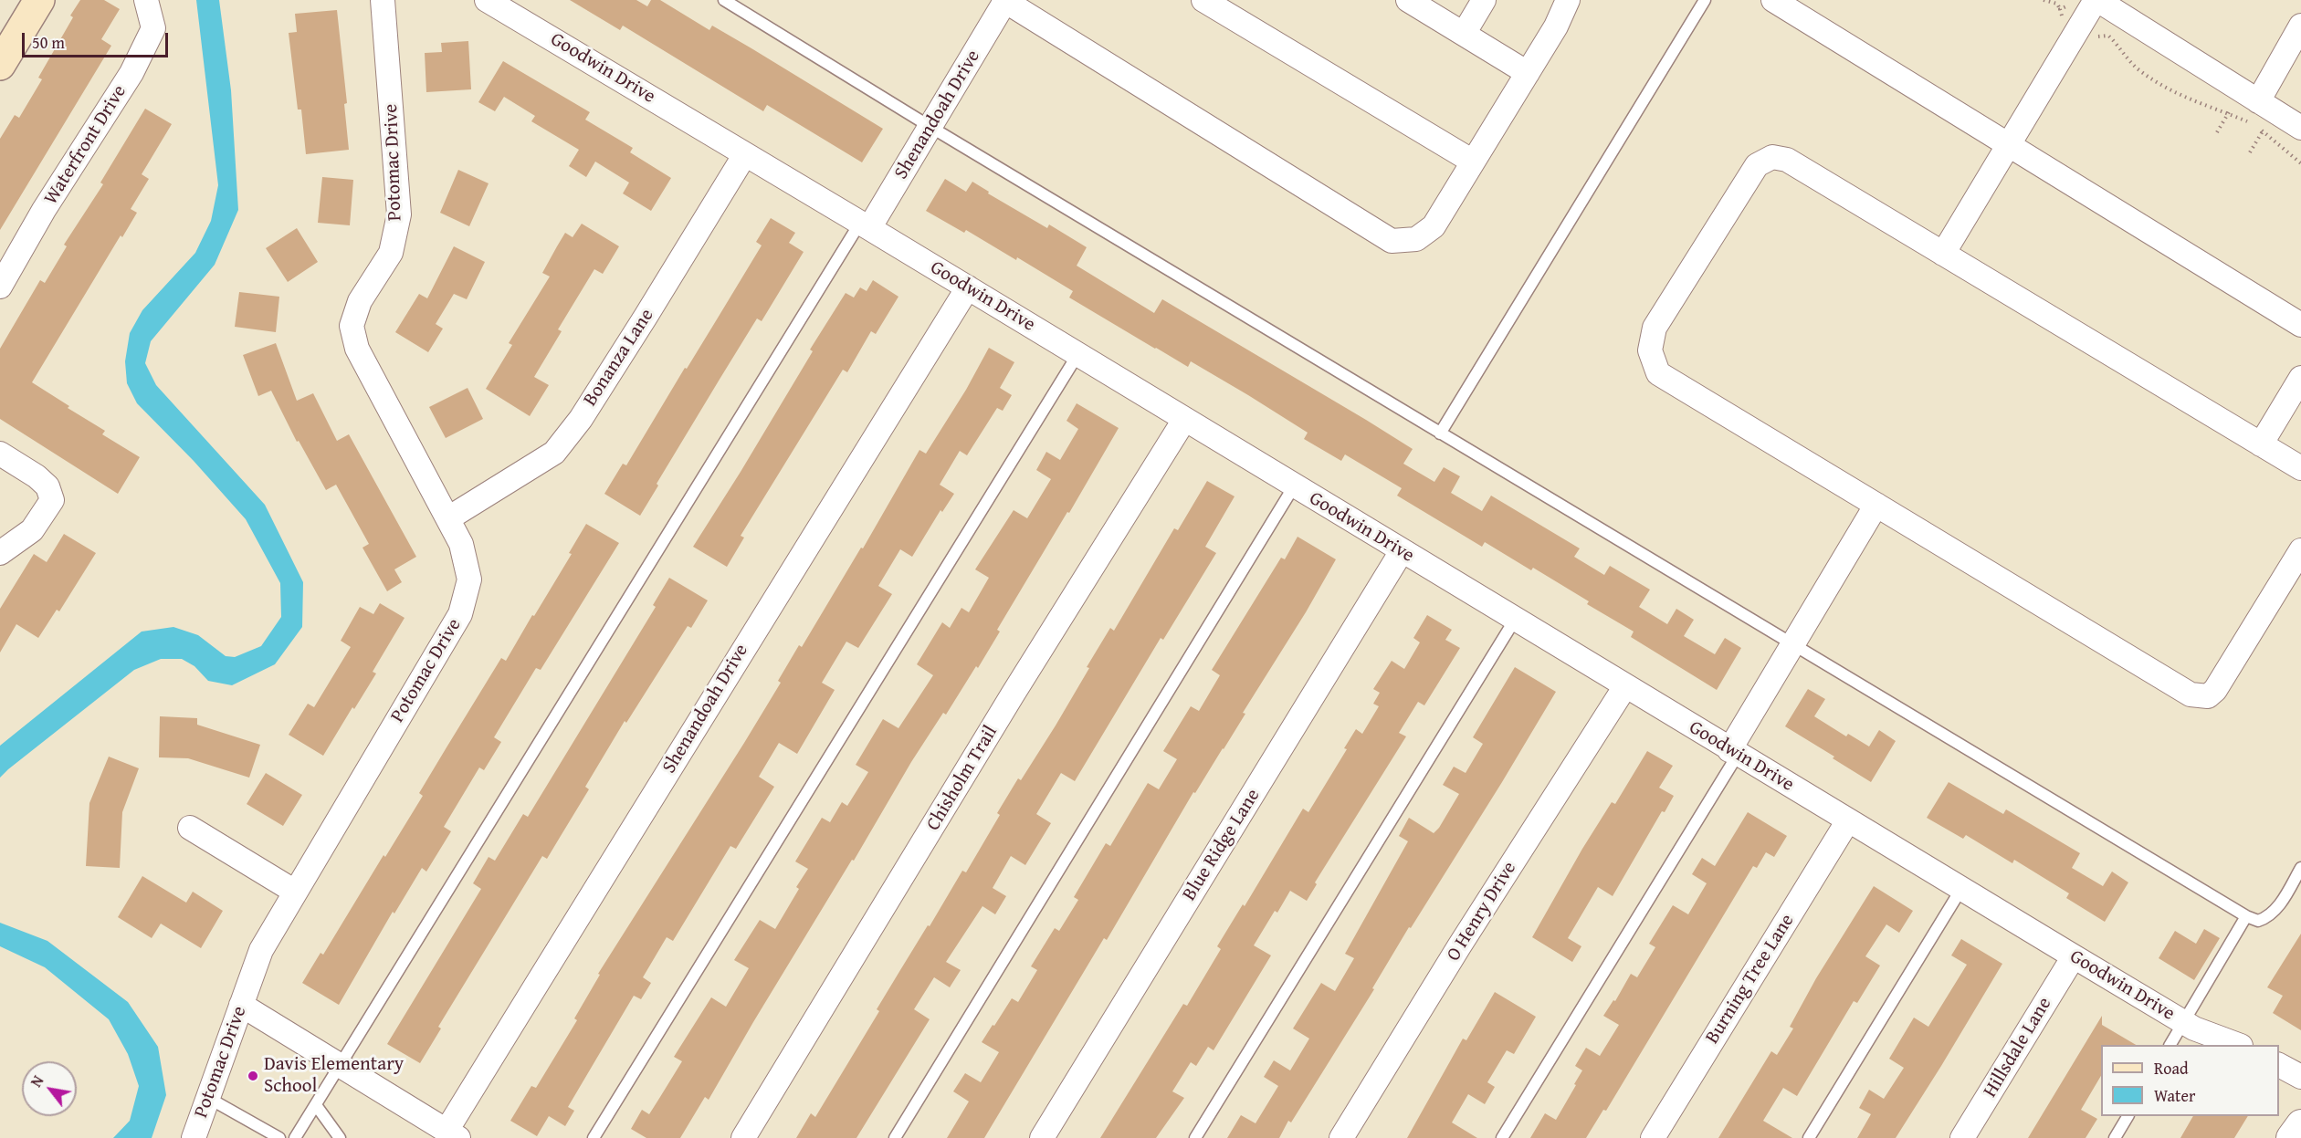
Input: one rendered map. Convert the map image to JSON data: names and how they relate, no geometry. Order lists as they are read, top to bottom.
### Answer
{
  "streets": {
    "street": [
      "Goodwin Drive",
      "Shenandoah Drive",
      "Waterfront Drive",
      "Potomac Drive",
      "Bonanza Lane",
      "Chisholm Trail",
      "Blue Ridge Lane",
      "O Henry Drive",
      "Burning Tree Lane",
      "Hillsdale Lane"
    ]
  },
  "crossings": [
    ["Goodwin Drive", "Shenandoah Drive"],
    ["Goodwin Drive", "Bonanza Lane"],
    ["Goodwin Drive", "Chisholm Trail"],
    ["Goodwin Drive", "Blue Ridge Lane"],
    ["Goodwin Drive", "O Henry Drive"],
    ["Goodwin Drive", "Burning Tree Lane"],
    ["Goodwin Drive", "Hillsdale Lane"],
    ["Potomac Drive", "Bonanza Lane"]
  ],
  "places": ["Davis Elementary School"],
  "legend": ["Road", "Water"],
  "scale_bar": "50 m",
  "north": "top left"
}
